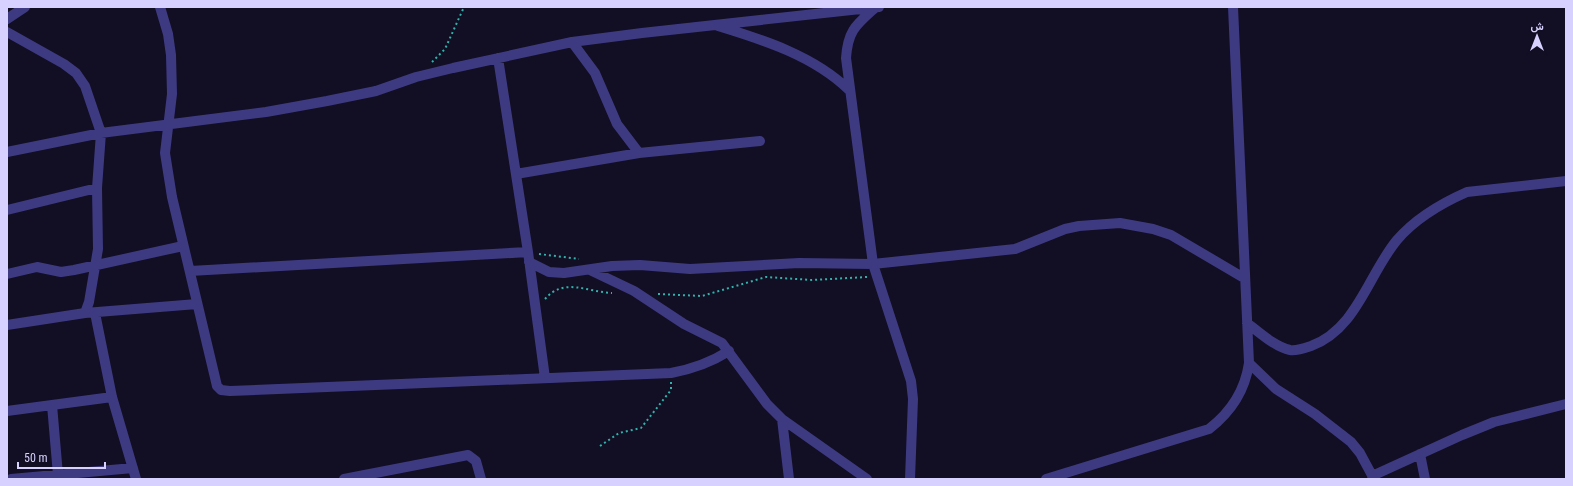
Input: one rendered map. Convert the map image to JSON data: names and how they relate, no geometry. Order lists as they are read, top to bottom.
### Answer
{
  "scale_bar": "50 m",
  "north": "top"
}
